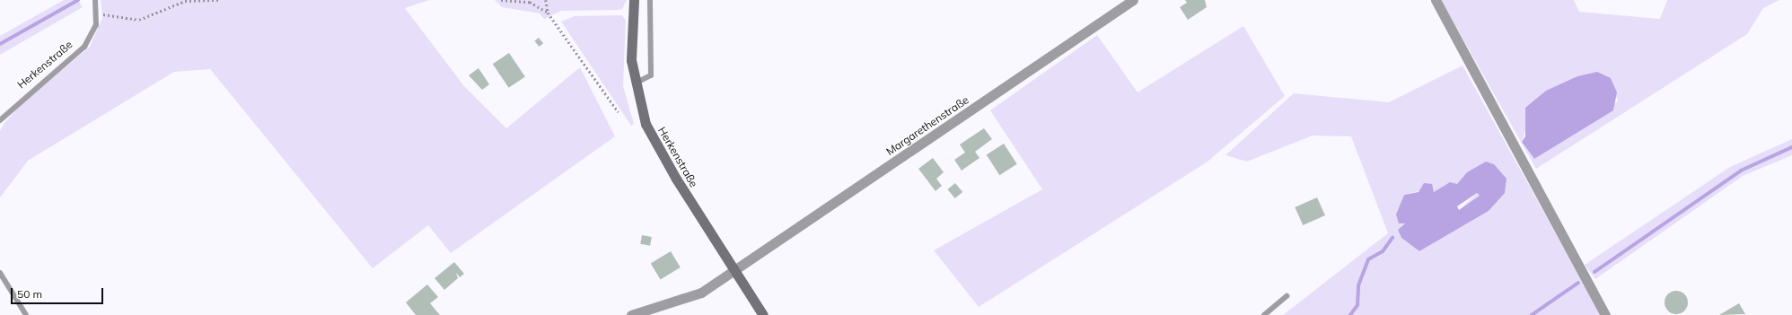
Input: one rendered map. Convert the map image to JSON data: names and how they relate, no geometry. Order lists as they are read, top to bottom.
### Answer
{
  "streets": {
    "main road": ["Herkenstraße"],
    "street": ["Margarethenstraße"]
  },
  "crossings": [
    ["Herkenstraße", "Margarethenstraße"]
  ],
  "scale_bar": "50 m"
}
